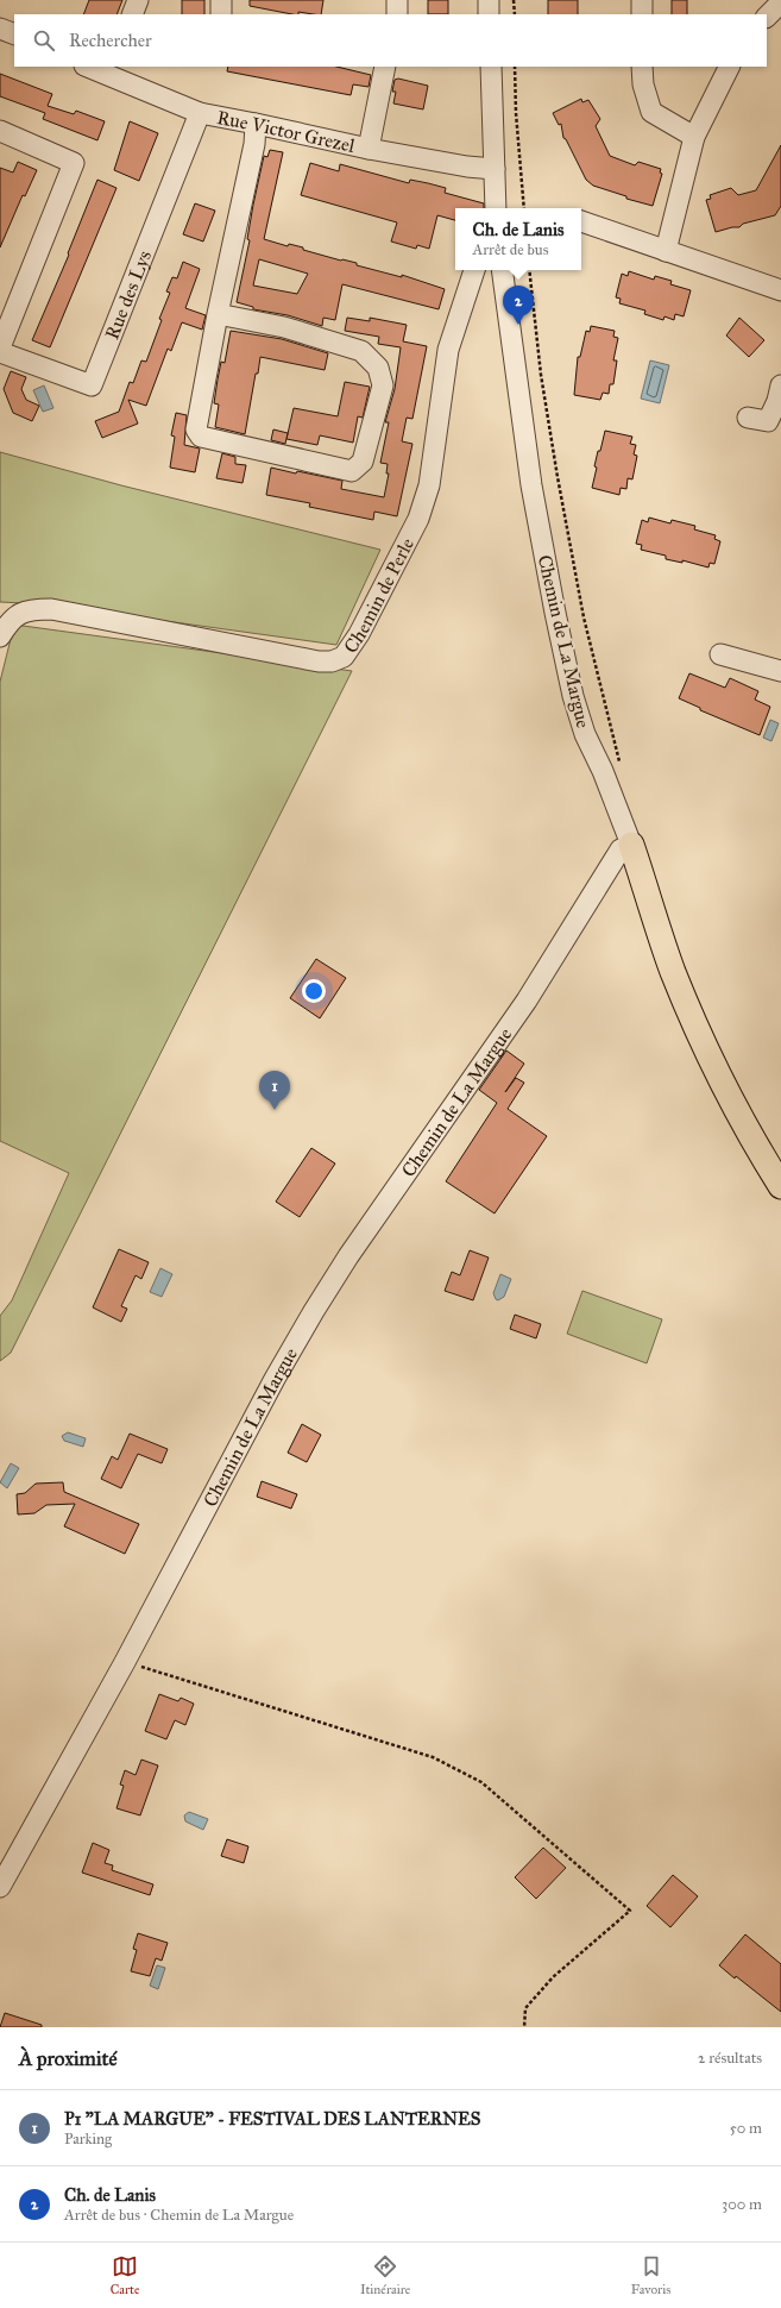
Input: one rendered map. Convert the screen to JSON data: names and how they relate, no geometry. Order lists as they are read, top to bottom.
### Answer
{
  "streets": {
    "street": [
      "Rue Victor Grezel",
      "Rue des Lys",
      "Chemin de Perle",
      "Chemin de La Margue"
    ]
  },
  "crossings": [
    ["Rue Victor Grezel", "Rue des Lys"]
  ],
  "page": {
    "search": "Rechercher",
    "popup": ["Ch. de Lanis", "Arrêt de bus"],
    "pins": ["2", "1"],
    "heading": ["À proximité", "2 résultats"],
    "list": [
      {
        "mark": "1",
        "name": "P1 \"LA MARGUE\" - FESTIVAL DES LANTERNES",
        "note": "Parking",
        "value": "50 m"
      },
      {
        "mark": "2",
        "name": "Ch. de Lanis",
        "note": "Arrêt de bus · Chemin de La Margue",
        "value": "300 m"
      }
    ],
    "nav": ["Carte", "Itinéraire", "Favoris"]
  }
}
